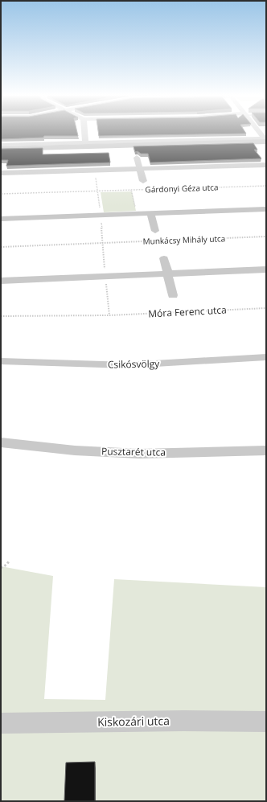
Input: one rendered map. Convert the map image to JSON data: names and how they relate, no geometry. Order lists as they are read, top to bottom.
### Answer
{
  "streets": {
    "street": [
      "Gárdonyi Géza utca",
      "Munkácsy Mihály utca",
      "Móra Ferenc utca",
      "Csikósvölgy",
      "Pusztarét utca",
      "Kiskozári utca"
    ]
  },
  "crossings": [
    ["Munkácsy Mihály utca", "Móra Ferenc utca"]
  ]
}
